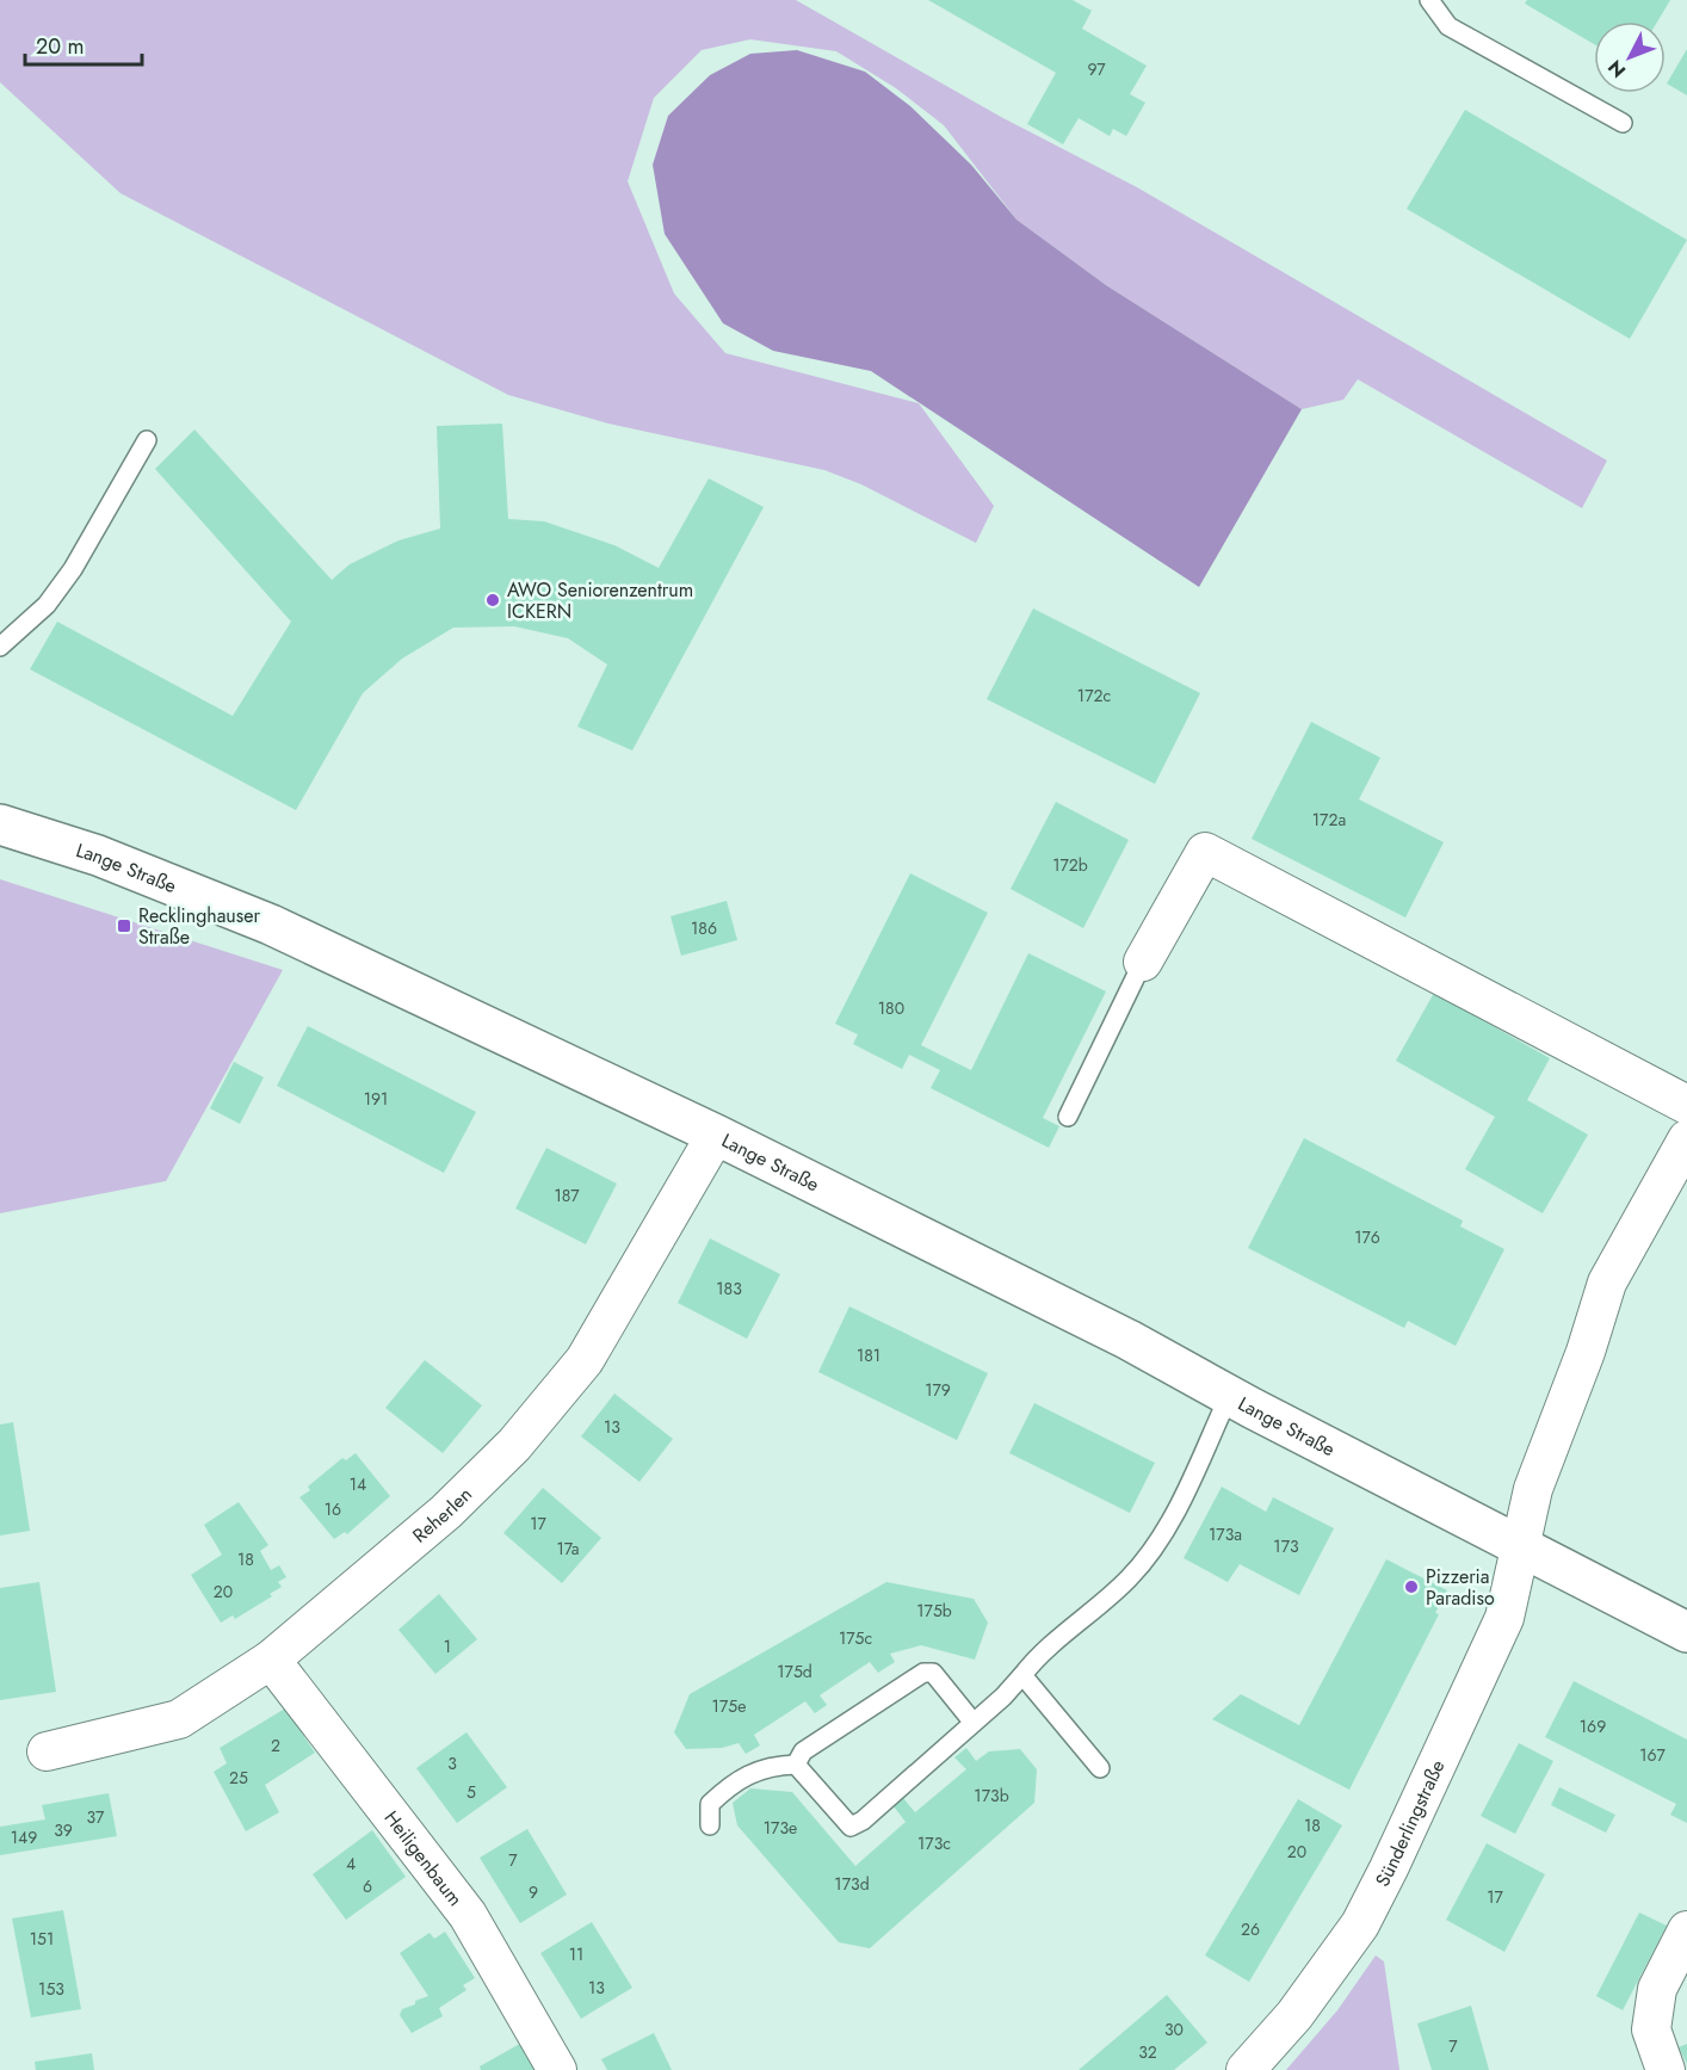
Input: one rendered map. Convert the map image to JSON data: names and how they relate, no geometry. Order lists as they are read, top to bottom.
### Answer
{
  "streets": {
    "main road": ["Lange Straße"],
    "street": ["Reherlen", "Sünderlingstraße", "Heiligenbaum"]
  },
  "crossings": [
    ["Lange Straße", "Reherlen"],
    ["Lange Straße", "Sünderlingstraße"],
    ["Reherlen", "Heiligenbaum"]
  ],
  "places": {
    "other": ["AWO Seniorenzentrum ICKERN", "Pizzeria Paradiso"],
    "transit": ["Recklinghauser Straße"]
  },
  "house_numbers": [
    "97",
    "172c",
    "172a",
    "172b",
    "186",
    "180",
    "191",
    "187",
    "176",
    "183",
    "181",
    "179",
    "13",
    "14",
    "16",
    "17",
    "173a",
    "173",
    "17a",
    "18",
    "20",
    "175b",
    "175c",
    "1",
    "175d",
    "175e",
    "169",
    "2",
    "167",
    "3",
    "25",
    "5",
    "173b",
    "37",
    "18",
    "173e",
    "39",
    "149",
    "173c",
    "20",
    "7",
    "4",
    "173d",
    "6",
    "9",
    "17",
    "26",
    "151",
    "11",
    "13",
    "153",
    "30",
    "7",
    "32"
  ],
  "scale_bar": "20 m",
  "north": "bottom left"
}
